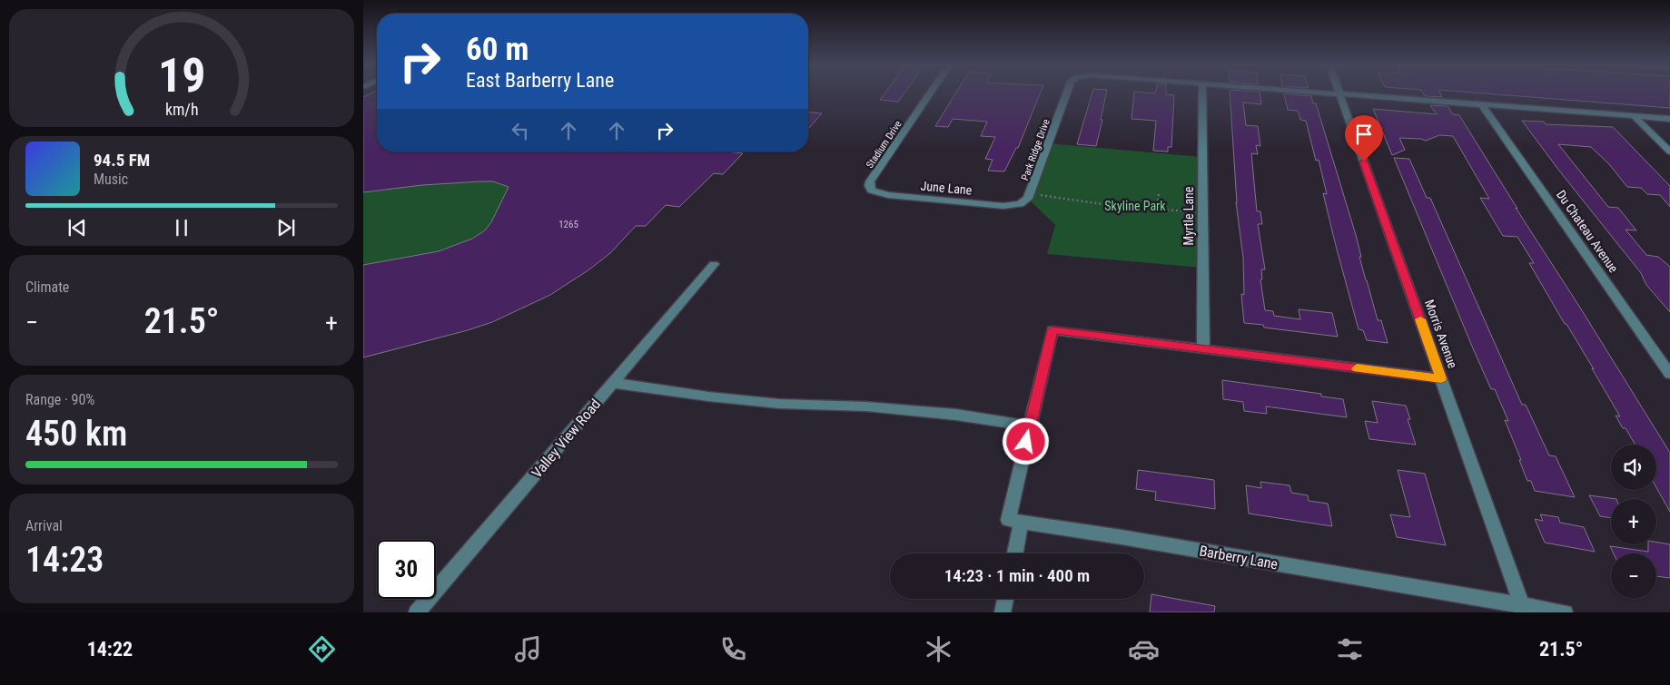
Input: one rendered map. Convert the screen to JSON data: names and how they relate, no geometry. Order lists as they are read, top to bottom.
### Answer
{
  "streets": {
    "street": [
      "Stadium Drive",
      "Park Ridge Drive",
      "June Lane",
      "Myrtle Lane",
      "Du Chateau Avenue",
      "Morris Avenue",
      "Valley View Road",
      "Barberry Lane"
    ]
  },
  "crossings": [
    ["Stadium Drive", "June Lane"],
    ["Park Ridge Drive", "June Lane"],
    ["Morris Avenue", "Barberry Lane"]
  ],
  "parks": ["Skyline Park"],
  "house_numbers": ["1265"],
  "page": {
    "turn": ["60 m", "East Barberry Lane"],
    "song": ["94.5 FM", "Music"],
    "tile": [
      "Climate",
      ["Range · 90%", "450 km"],
      ["Arrival", "14:23"]
    ],
    "heat": ["−", "21.5°", "+"],
    "map_buttons": ["+", "−"],
    "limit": "30",
    "trip": "14:23 · 1 min · 400 m",
    "tabs": ["14:22", "21.5°"],
    "gauge": ["19", "km/h"]
  }
}
